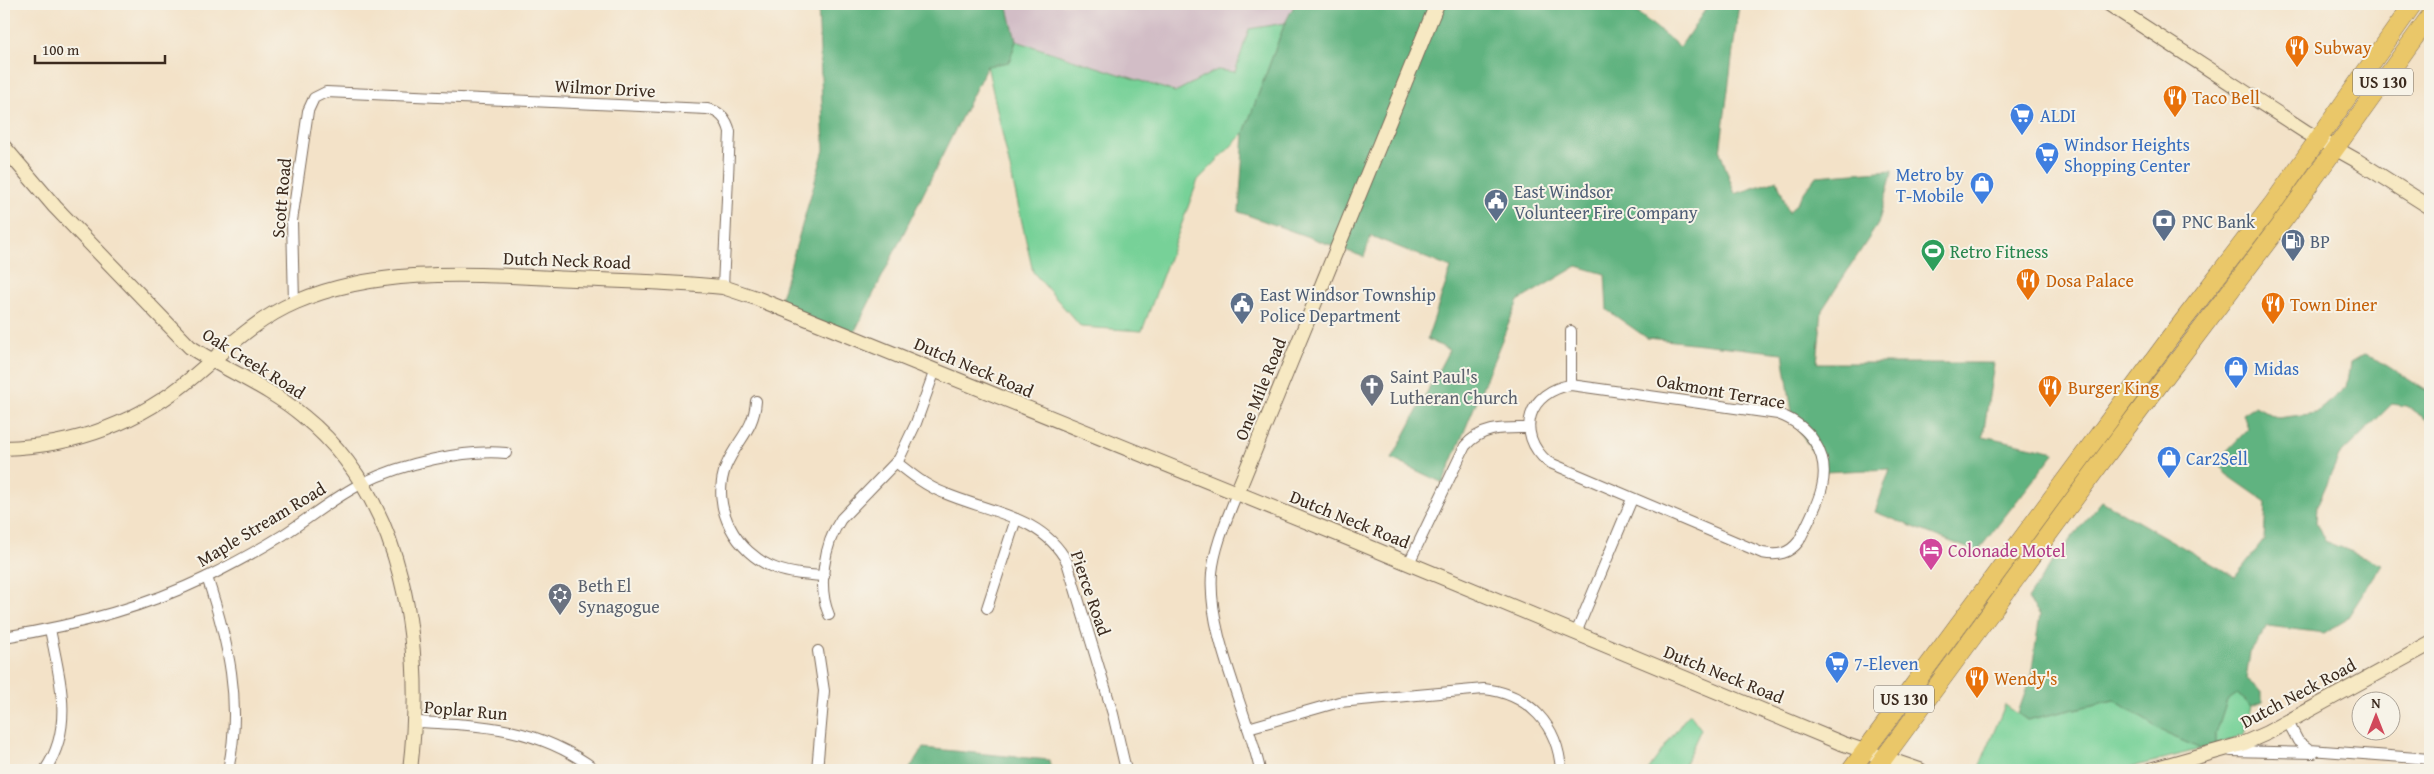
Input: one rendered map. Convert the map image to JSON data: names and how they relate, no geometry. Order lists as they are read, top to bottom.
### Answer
{
  "streets": {
    "highway": ["US 130"],
    "street": [
      "Wilmor Drive",
      "Scott Road",
      "Dutch Neck Road",
      "Oak Creek Road",
      "One Mile Road",
      "Oakmont Terrace",
      "Maple Stream Road",
      "Pierce Road",
      "Poplar Run"
    ]
  },
  "crossings": [
    ["US 130", "Dutch Neck Road"],
    ["Wilmor Drive", "Scott Road"],
    ["Wilmor Drive", "Dutch Neck Road"],
    ["Scott Road", "Dutch Neck Road"],
    ["Dutch Neck Road", "Oak Creek Road"],
    ["Dutch Neck Road", "One Mile Road"],
    ["Oak Creek Road", "Maple Stream Road"],
    ["Oak Creek Road", "Poplar Run"]
  ],
  "places": {
    "restaurant": [
      "Subway",
      "Taco Bell",
      "Dosa Palace",
      "Town Diner",
      "Burger King",
      "Wendy's"
    ],
    "supermarket": ["ALDI", "Windsor Heights Shopping Center", "7-Eleven"],
    "shop": ["Metro by T-Mobile", "Midas", "Car2Sell"],
    "public building": ["East Windsor Volunteer Fire Company", "East Windsor Township Police Department"],
    "bank": ["PNC Bank"],
    "fuel station": ["BP"],
    "sports": ["Retro Fitness"],
    "church": ["Saint Paul's Lutheran Church"],
    "hotel": ["Colonade Motel"],
    "synagogue": ["Beth El Synagogue"]
  },
  "scale_bar": "100 m",
  "north": "top"
}
